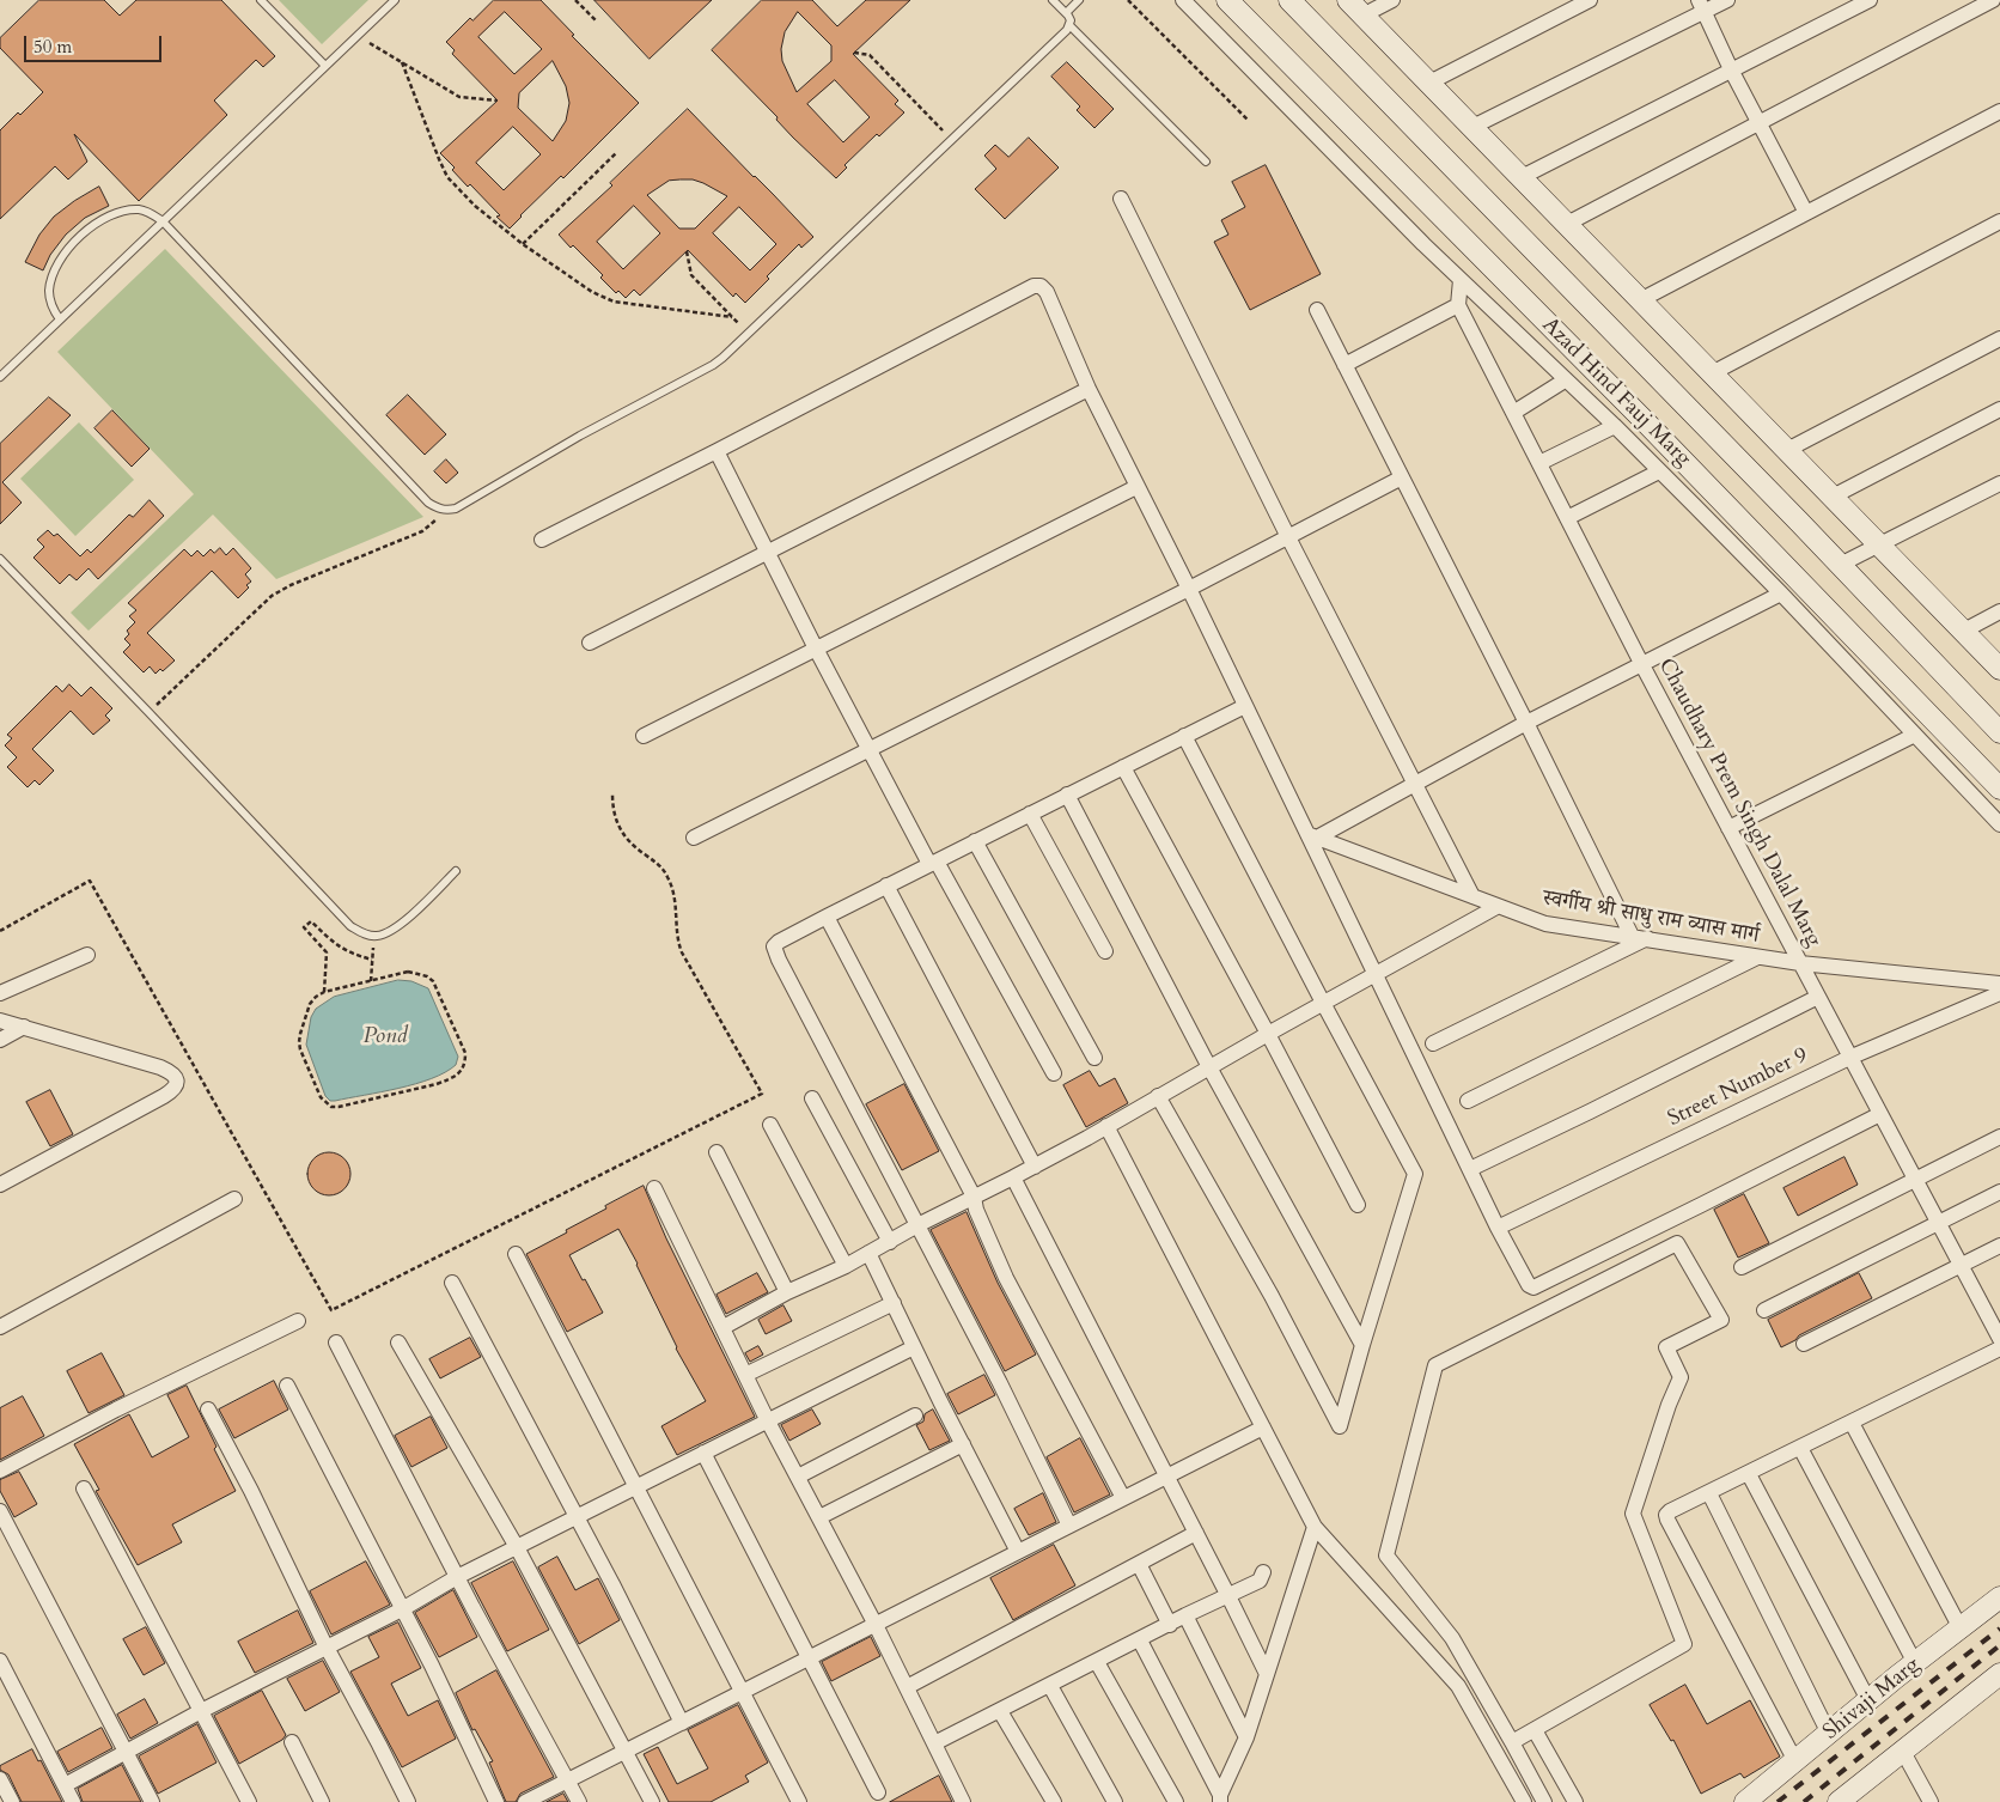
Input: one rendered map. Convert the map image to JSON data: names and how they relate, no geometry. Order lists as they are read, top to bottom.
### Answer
{
  "streets": {
    "main road": ["Azad Hind Fauj Marg", "Shivaji Marg"],
    "street": ["Chaudhary Prem Singh Dalal Marg", "स्वर्गीय श्री साधु राम व्यास मार्ग", "Street Number 9"]
  },
  "crossings": [
    ["Chaudhary Prem Singh Dalal Marg", "स्वर्गीय श्री साधु राम व्यास मार्ग"],
    ["Chaudhary Prem Singh Dalal Marg", "Street Number 9"]
  ],
  "water": ["Pond"],
  "scale_bar": "50 m"
}
